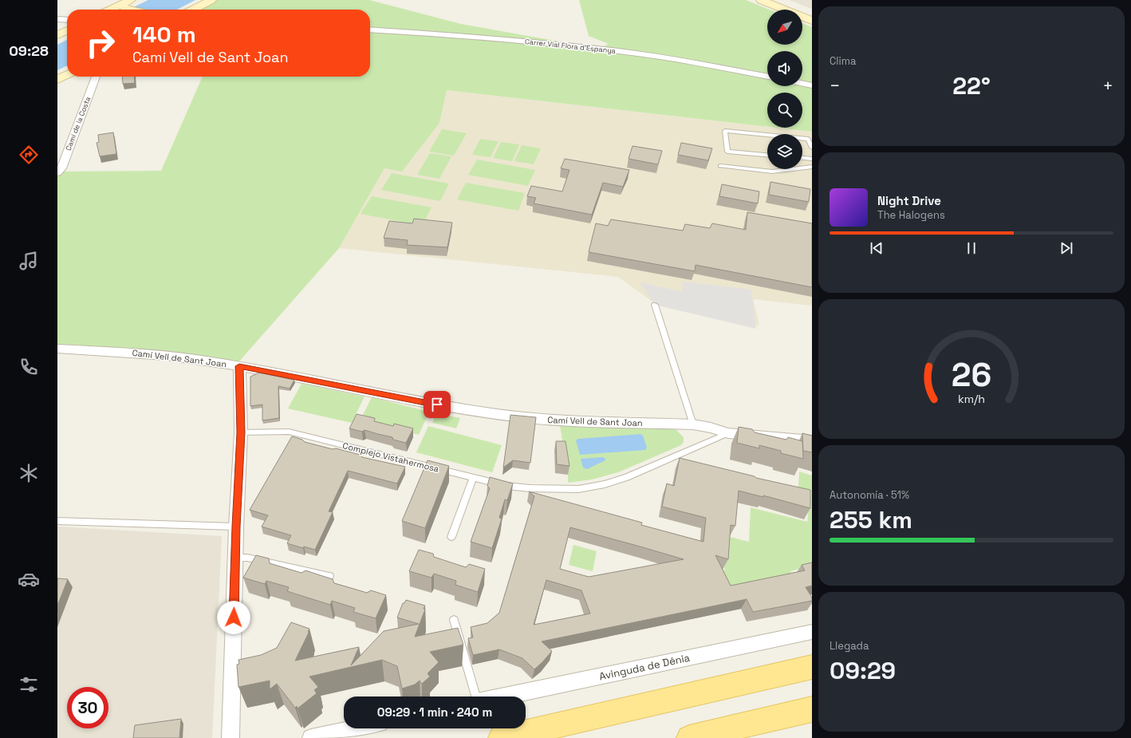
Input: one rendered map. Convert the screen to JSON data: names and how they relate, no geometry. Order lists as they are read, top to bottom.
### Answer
{
  "streets": {
    "street": [
      "Carrer Vial Flora d'Espanya",
      "Camí de la Costa",
      "Camí Vell de Sant Joan",
      "Avinguda de Dénia"
    ],
    "lane": ["Complejo Vistahermosa"]
  },
  "crossings": [
    ["Camí Vell de Sant Joan", "Complejo Vistahermosa"]
  ],
  "north": "bottom left",
  "page": {
    "tabs": "09:28",
    "tile": [
      "Clima",
      ["Autonomía · 51%", "255 km"],
      ["Llegada", "09:29"]
    ],
    "turn": ["140 m", "Camí Vell de Sant Joan"],
    "heat": ["−", "22°", "+"],
    "song": ["Night Drive", "The Halogens"],
    "limit": "30",
    "trip": "09:29 · 1 min · 240 m",
    "gauge": ["26", "km/h"]
  }
}
